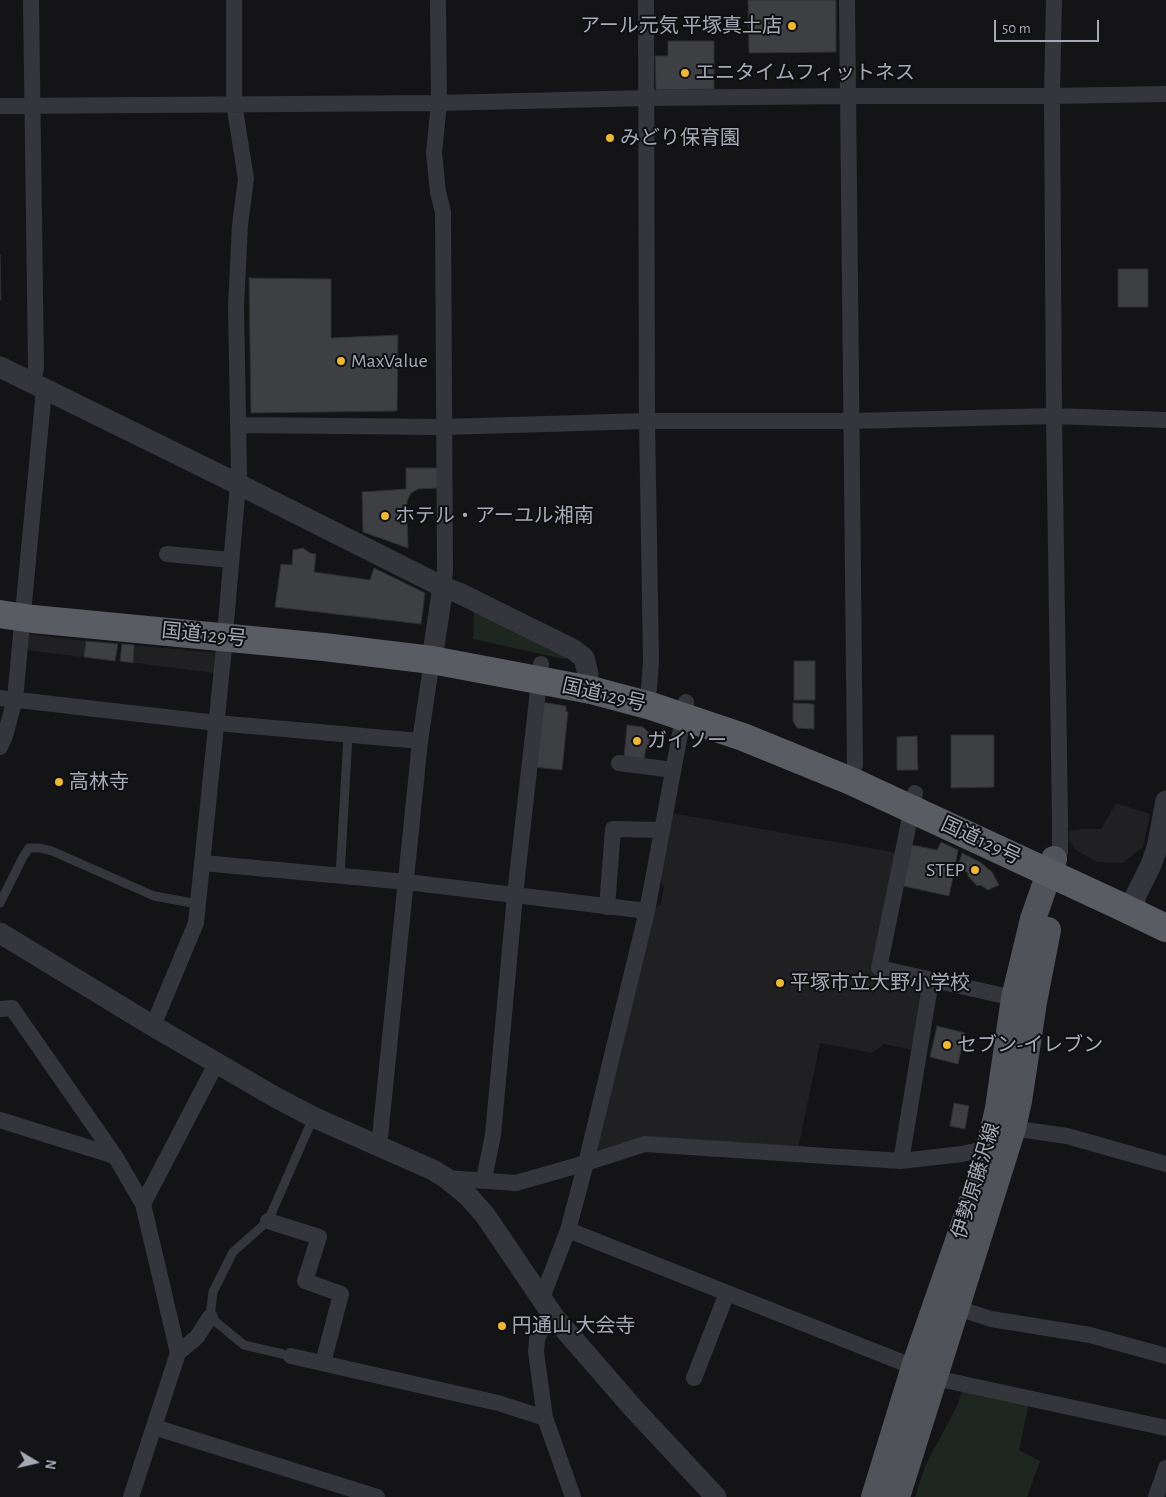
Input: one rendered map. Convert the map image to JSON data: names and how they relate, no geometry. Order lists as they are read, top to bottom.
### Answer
{
  "streets": {
    "highway": ["国道129号"],
    "main road": ["伊勢原藤沢線"]
  },
  "crossings": [
    ["国道129号", "伊勢原藤沢線"]
  ],
  "places": [
    "アール元気 平塚真土店",
    "エニタイムフィットネス",
    "みどり保育園",
    "MaxValue",
    "ホテル・アーユル湘南",
    "ガイソー",
    "高林寺",
    "STEP",
    "平塚市立大野小学校",
    "セブン-イレブン",
    "円通山 大会寺"
  ],
  "scale_bar": "50 m",
  "north": "right"
}
